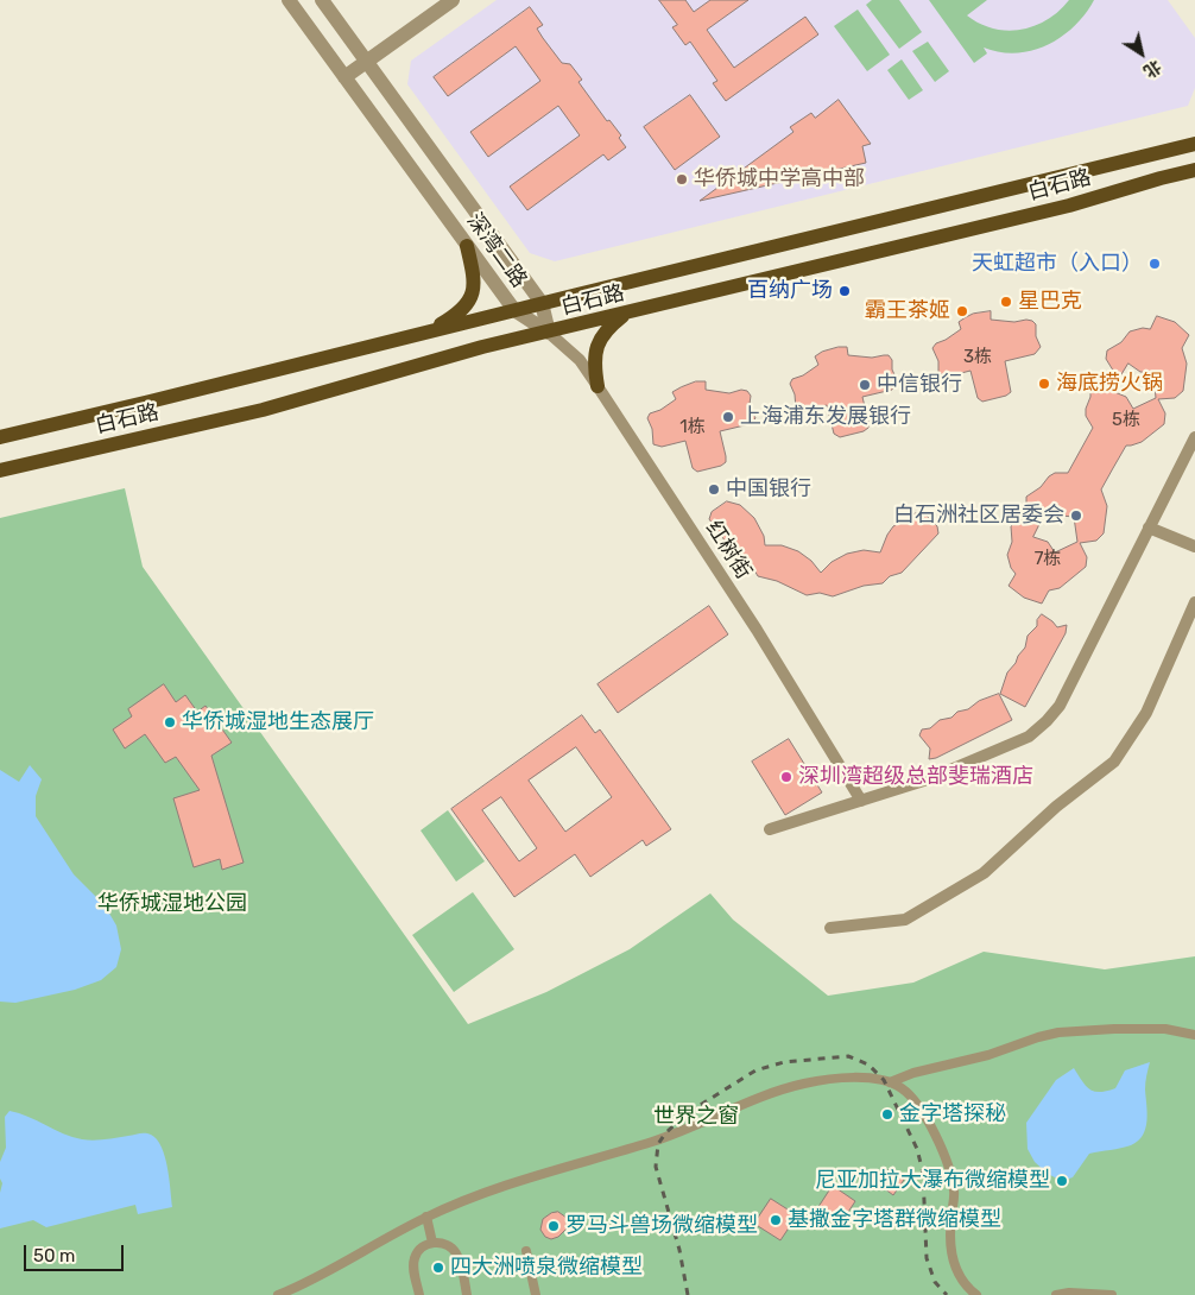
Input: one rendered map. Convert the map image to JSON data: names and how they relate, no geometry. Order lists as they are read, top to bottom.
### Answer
{
  "streets": {
    "main road": ["白石路"],
    "street": ["深湾二路", "红树街"]
  },
  "crossings": [
    ["白石路", "深湾二路"],
    ["白石路", "红树街"],
    ["深湾二路", "红树街"]
  ],
  "parks": ["华侨城湿地公园", "世界之窗"],
  "places": [
    "华侨城中学高中部",
    "天虹超市（入口）",
    "百纳广场",
    "星巴克",
    "霸王茶姬",
    "海底捞火锅",
    "中信银行",
    "上海浦东发展银行",
    "中国银行",
    "白石洲社区居委会",
    "华侨城湿地生态展厅",
    "深圳湾超级总部斐瑞酒店",
    "金字塔探秘",
    "尼亚加拉大瀑布微缩模型",
    "基撒金字塔群微缩模型",
    "罗马斗兽场微缩模型",
    "四大洲喷泉微缩模型"
  ],
  "house_numbers": [
    "3栋",
    "5栋",
    "1栋",
    "7栋"
  ],
  "scale_bar": "50 m",
  "north": "bottom right"
}
